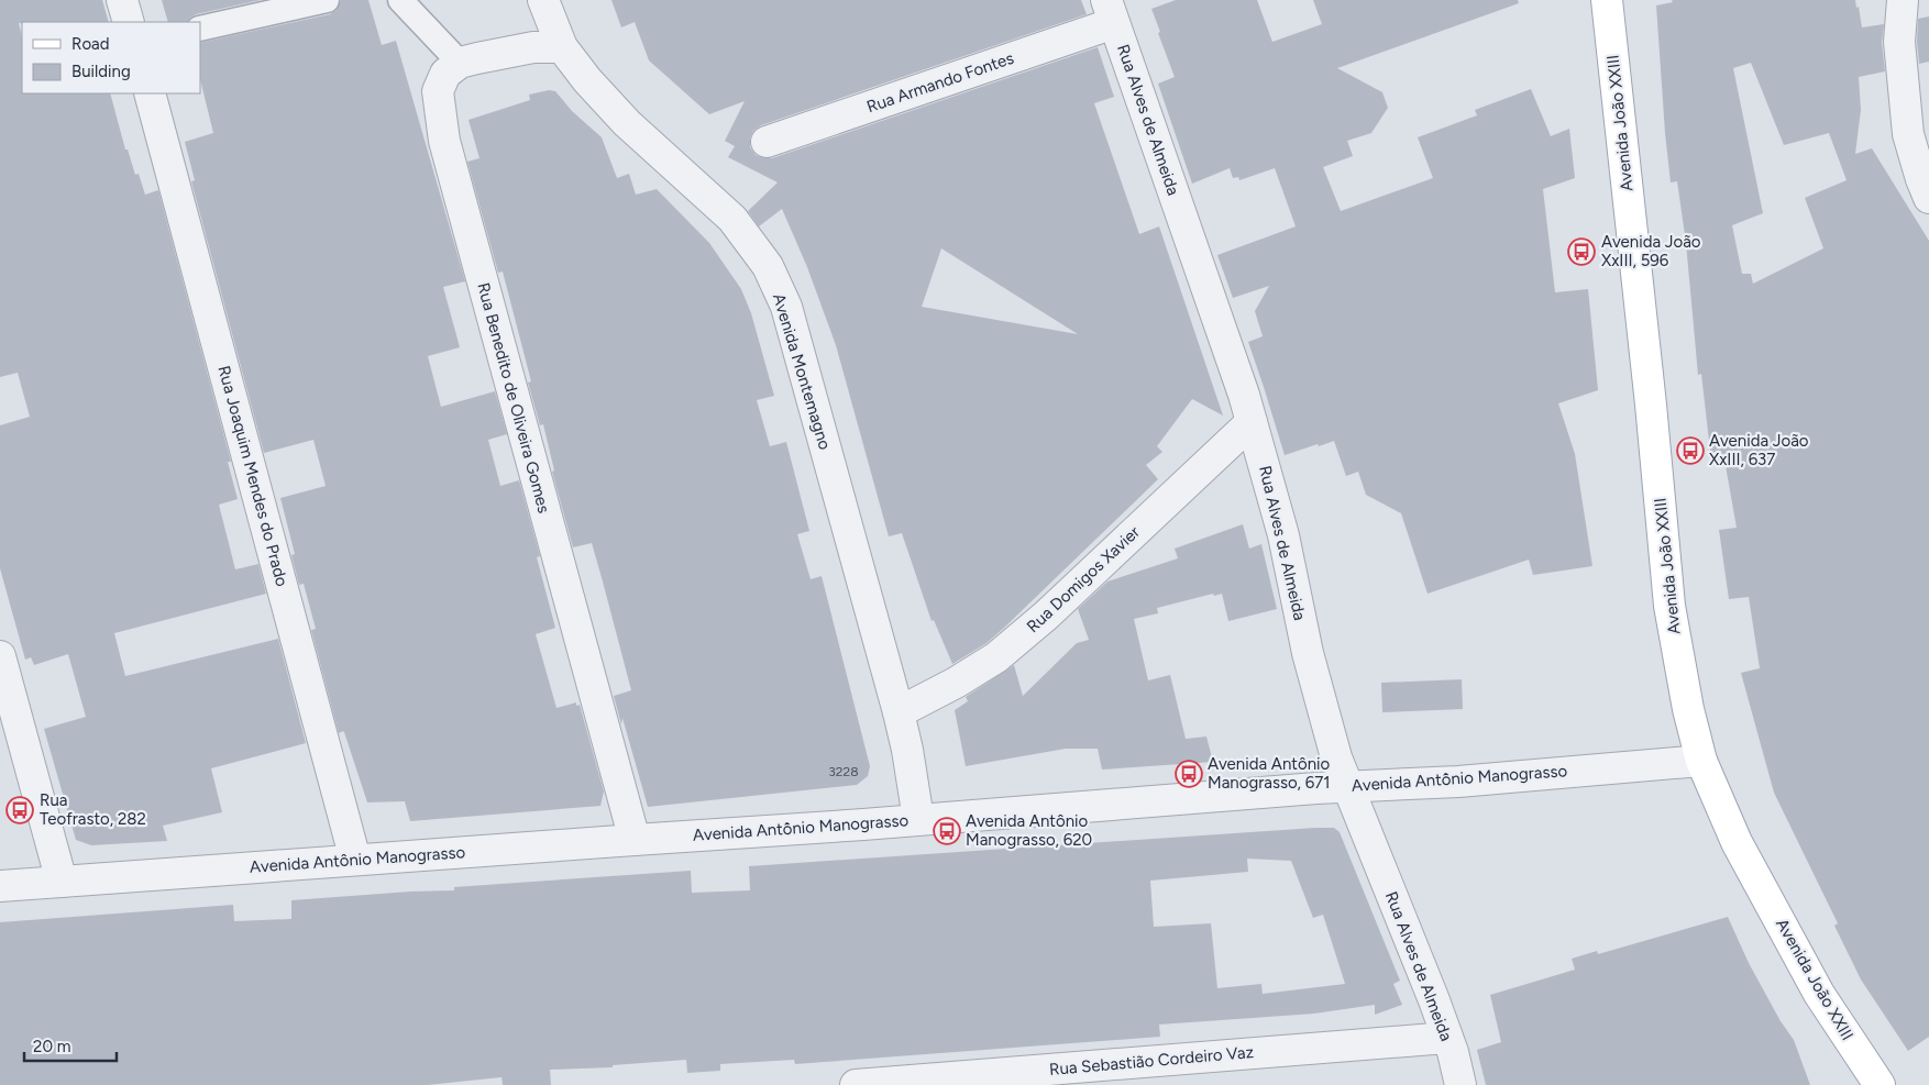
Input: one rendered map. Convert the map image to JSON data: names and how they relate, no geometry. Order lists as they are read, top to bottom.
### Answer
{
  "streets": {
    "main road": ["Avenida João XXIII"],
    "street": [
      "Rua Armando Fontes",
      "Rua Alves de Almeida",
      "Avenida Montemagno",
      "Rua Benedito de Oliveira Gomes",
      "Rua Joaquim Mendes do Prado",
      "Rua Domigos Xavier",
      "Avenida Antônio Manograsso",
      "Rua Sebastião Cordeiro Vaz"
    ]
  },
  "crossings": [
    ["Rua Armando Fontes", "Rua Alves de Almeida"],
    ["Rua Alves de Almeida", "Rua Domigos Xavier"],
    ["Rua Alves de Almeida", "Avenida Antônio Manograsso"],
    ["Rua Alves de Almeida", "Rua Sebastião Cordeiro Vaz"],
    ["Avenida João XXIII", "Avenida Antônio Manograsso"],
    ["Avenida Montemagno", "Rua Domigos Xavier"],
    ["Avenida Montemagno", "Avenida Antônio Manograsso"],
    ["Rua Benedito de Oliveira Gomes", "Avenida Antônio Manograsso"],
    ["Rua Joaquim Mendes do Prado", "Avenida Antônio Manograsso"]
  ],
  "places": {
    "bus stop": [
      "Avenida João XxIII, 596",
      "Avenida João XxIII, 637",
      "Avenida Antônio Manograsso, 671",
      "Rua Teofrasto, 282",
      "Avenida Antônio Manograsso, 620"
    ]
  },
  "house_numbers": ["3228"],
  "legend": ["Road", "Building"],
  "scale_bar": "20 m"
}
